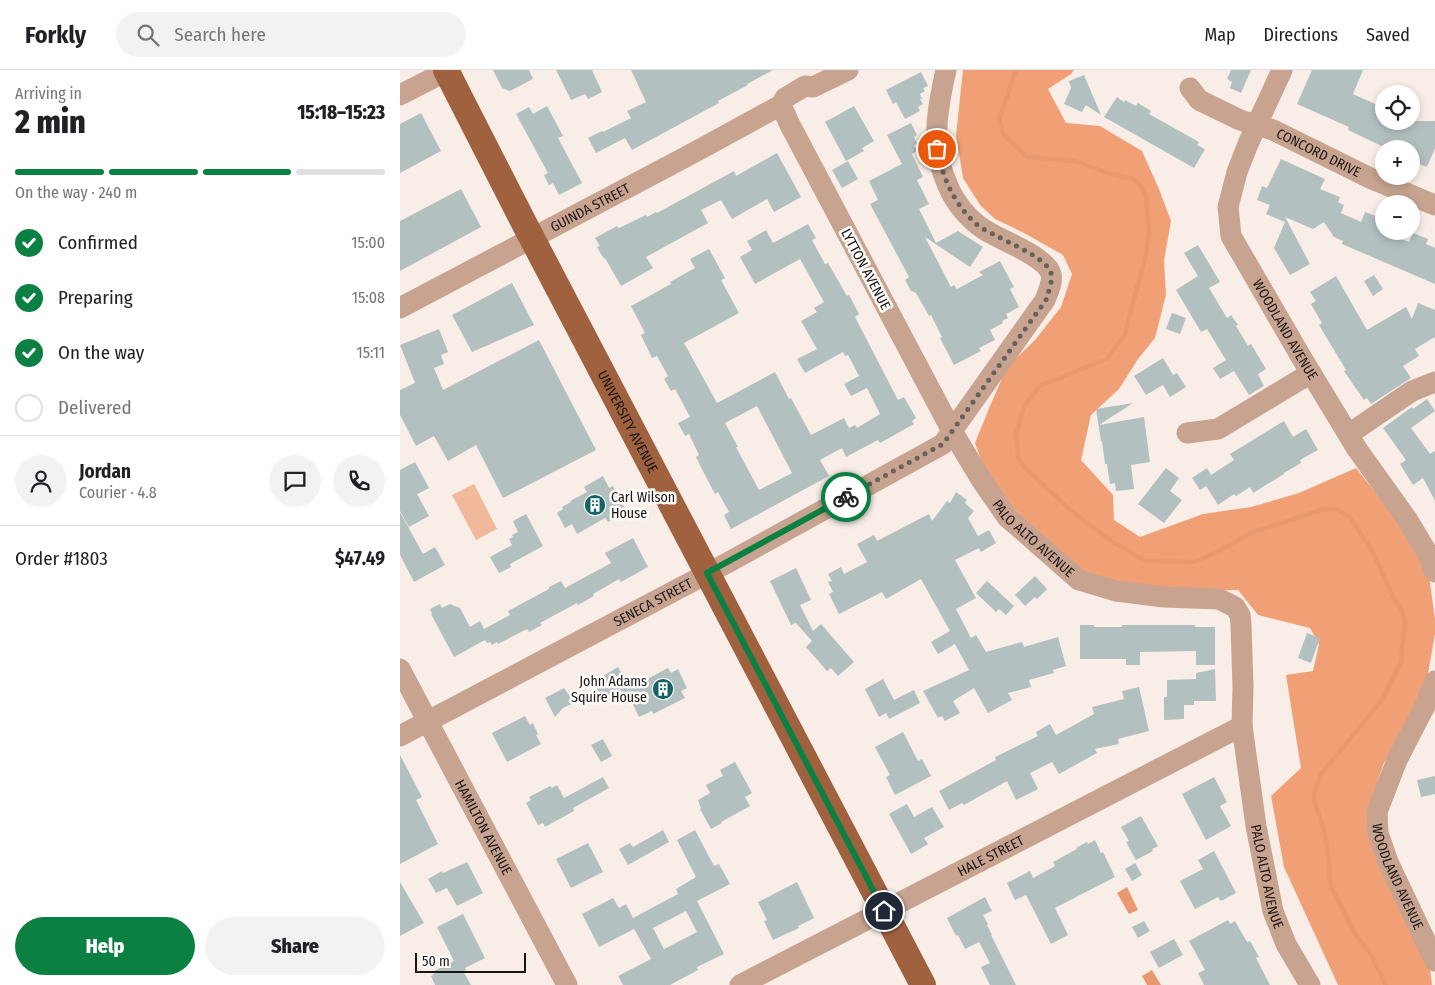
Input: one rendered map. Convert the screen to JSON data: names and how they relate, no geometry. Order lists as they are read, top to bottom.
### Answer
{
  "streets": {
    "main road": ["UNIVERSITY AVENUE"],
    "street": [
      "CONCORD DRIVE",
      "GUINDA STREET",
      "LYTTON AVENUE",
      "WOODLAND AVENUE",
      "PALO ALTO AVENUE",
      "SENECA STREET",
      "HAMILTON AVENUE",
      "HALE STREET"
    ]
  },
  "crossings": [
    ["CONCORD DRIVE", "WOODLAND AVENUE"],
    ["GUINDA STREET", "LYTTON AVENUE"],
    ["GUINDA STREET", "UNIVERSITY AVENUE"],
    ["LYTTON AVENUE", "PALO ALTO AVENUE"],
    ["LYTTON AVENUE", "SENECA STREET"],
    ["UNIVERSITY AVENUE", "SENECA STREET"],
    ["UNIVERSITY AVENUE", "HALE STREET"],
    ["PALO ALTO AVENUE", "SENECA STREET"],
    ["PALO ALTO AVENUE", "HALE STREET"],
    ["SENECA STREET", "HAMILTON AVENUE"]
  ],
  "places": {
    "building": ["Carl Wilson House", "John Adams Squire House"]
  },
  "scale_bar": "50 m",
  "page": {
    "header": "Forkly",
    "search": "Search here",
    "nav": ["Map", "Directions", "Saved"],
    "heading": ["2 min", "Arriving in", "15:18–15:23"],
    "panel": [
      "Jordan",
      "Courier · 4.8",
      "Order #1803",
      "$47.49"
    ],
    "map_buttons": ["+", "−"],
    "bar": "On the way · 240 m",
    "list": [
      ["Confirmed", "15:00"],
      ["Preparing", "15:08"],
      ["On the way", "15:11"],
      "Delivered"
    ],
    "buttons": ["Help", "Share"],
    "scale": "50 m"
  }
}
